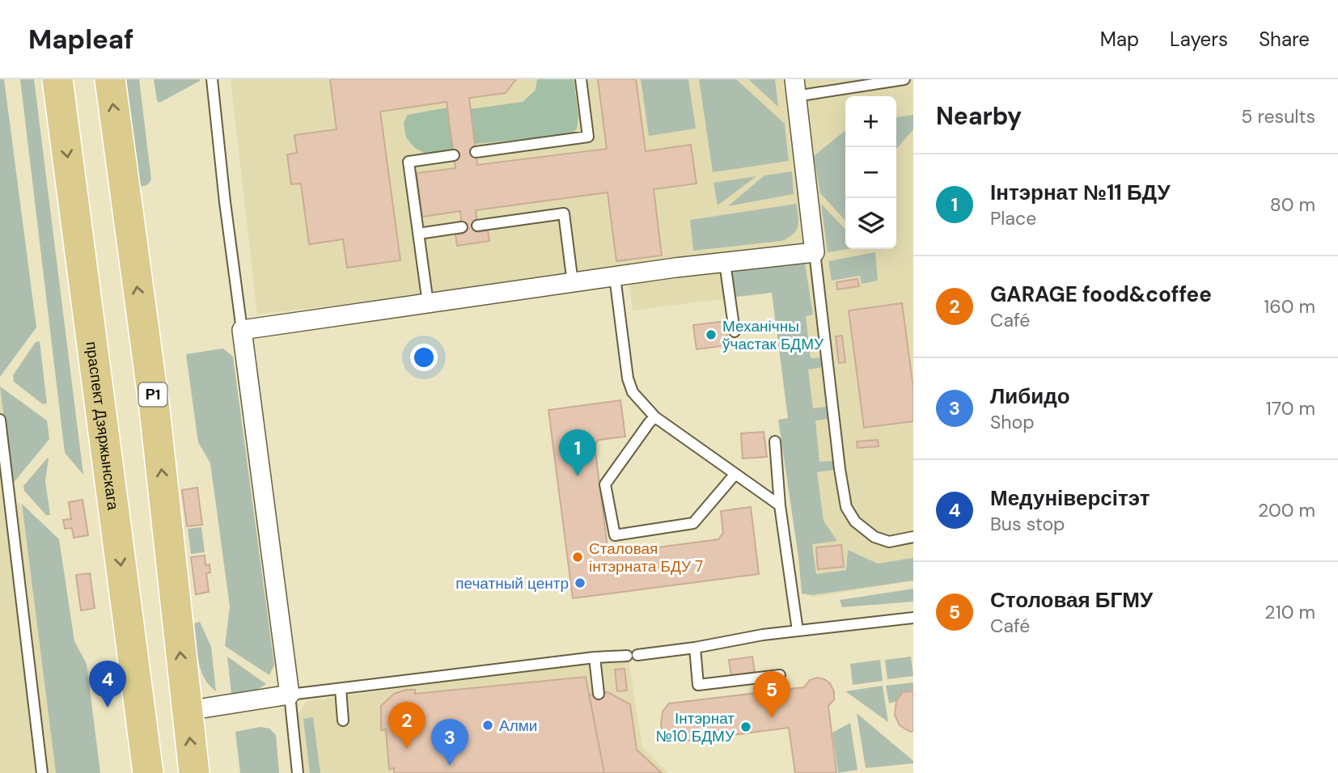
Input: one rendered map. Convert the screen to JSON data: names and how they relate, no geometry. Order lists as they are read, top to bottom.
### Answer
{
  "streets": {
    "main road": ["Р1", "праспект Дзяржынскага"]
  },
  "places": [
    "Механічны ўчастак БДМУ",
    "Сталовая інтэрната БДУ 7",
    "печатный центр",
    "Алми",
    "Інтэрнат №10 БДМУ"
  ],
  "page": {
    "header": "Mapleaf",
    "nav": ["Map", "Layers", "Share"],
    "heading": ["Nearby", "5 results"],
    "map_buttons": ["+", "−"],
    "list": [
      {
        "mark": "1",
        "name": "Інтэрнат №11 БДУ",
        "note": "Place",
        "value": "80 m"
      },
      {
        "mark": "2",
        "name": "GARAGE food&coffee",
        "note": "Café",
        "value": "160 m"
      },
      {
        "mark": "3",
        "name": "Либидо",
        "note": "Shop",
        "value": "170 m"
      },
      {
        "mark": "4",
        "name": "Медуніверсітэт",
        "note": "Bus stop",
        "value": "200 m"
      },
      {
        "mark": "5",
        "name": "Столовая БГМУ",
        "note": "Café",
        "value": "210 m"
      }
    ],
    "pins": [
      "1",
      "4",
      "5",
      "2",
      "3"
    ]
  }
}
